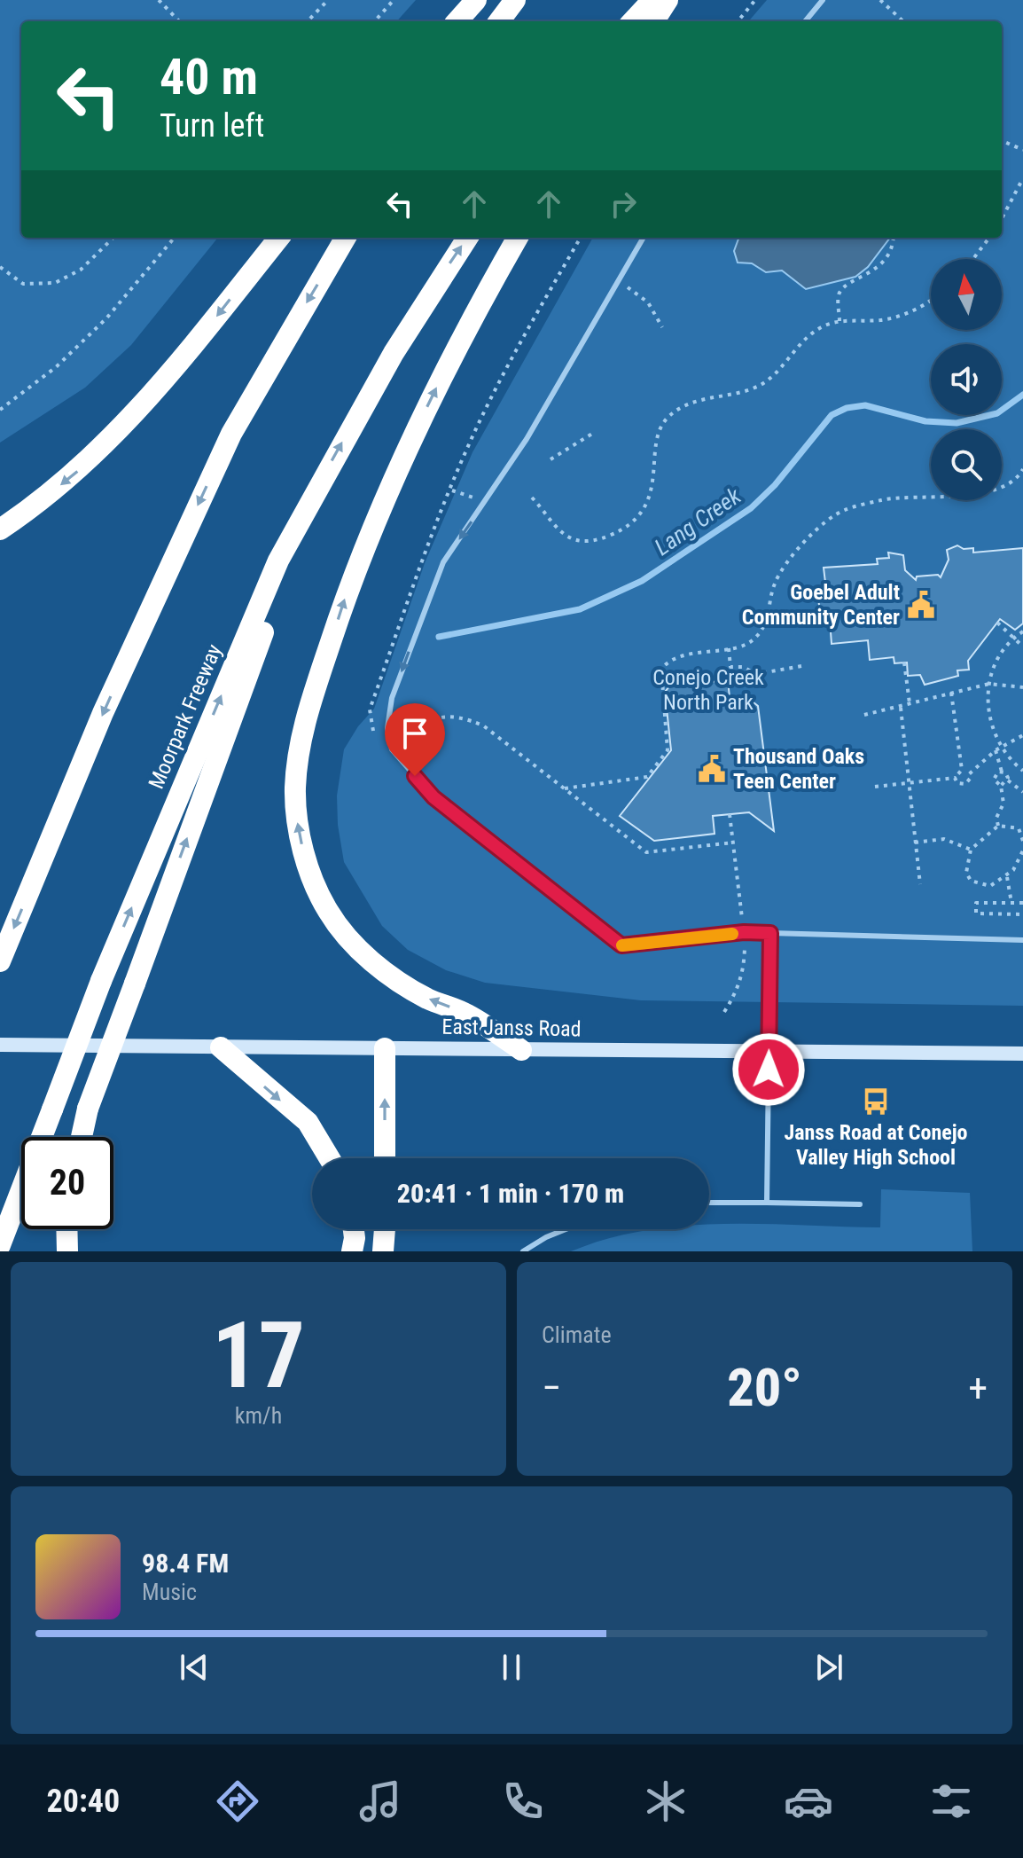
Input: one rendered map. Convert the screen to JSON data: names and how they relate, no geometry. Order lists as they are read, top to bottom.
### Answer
{
  "streets": {
    "highway": ["Moorpark Freeway"],
    "main road": ["East Janss Road"]
  },
  "water": ["Lang Creek"],
  "parks": ["Conejo Creek North Park"],
  "places": {
    "public building": ["Goebel Adult Community Center", "Thousand Oaks Teen Center"],
    "bus stop": ["Janss Road at Conejo Valley High School"]
  },
  "north": "top",
  "page": {
    "turn": ["40 m", "Turn left"],
    "limit": "20",
    "trip": "20:41 · 1 min · 170 m",
    "tile": [
      ["17", "km/h"],
      "Climate"
    ],
    "heat": ["−", "20°", "+"],
    "song": ["98.4 FM", "Music"],
    "tabs": "20:40"
  }
}
